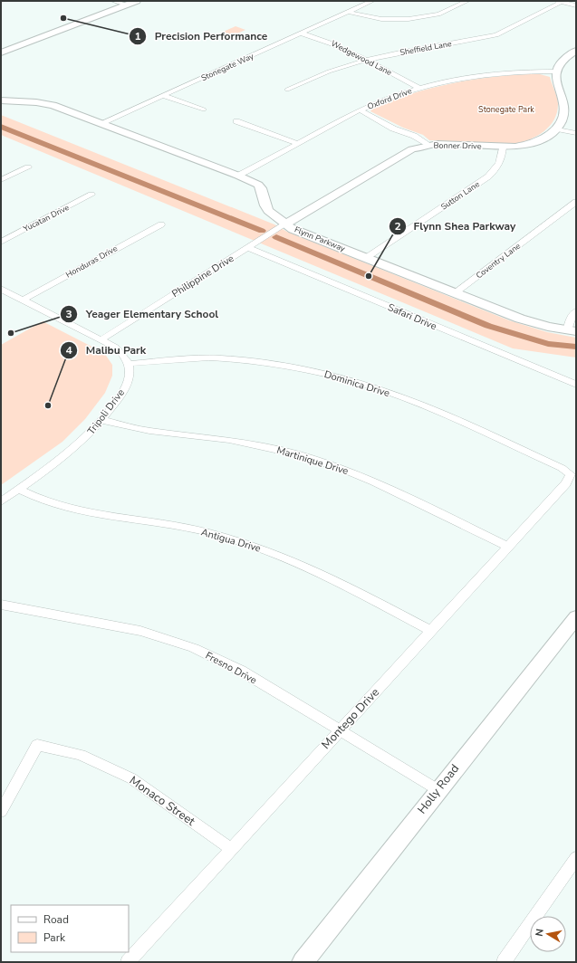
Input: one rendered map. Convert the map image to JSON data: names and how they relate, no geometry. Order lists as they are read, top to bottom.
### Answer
{
  "streets": {
    "street": [
      "Sheffield Lane",
      "Wedgewood Lane",
      "Stonegate Way",
      "Oxford Drive",
      "Bonner Drive",
      "Sutton Lane",
      "Yucatan Drive",
      "Flynn Parkway",
      "Coventry Lane",
      "Honduras Drive",
      "Philippine Drive",
      "Safari Drive",
      "Dominica Drive",
      "Tripoli Drive",
      "Martinique Drive",
      "Antigua Drive",
      "Fresno Drive",
      "Montego Drive",
      "Holly Road",
      "Monaco Street"
    ]
  },
  "crossings": [
    ["Sheffield Lane", "Wedgewood Lane"],
    ["Wedgewood Lane", "Stonegate Way"],
    ["Wedgewood Lane", "Oxford Drive"],
    ["Stonegate Way", "Flynn Parkway"],
    ["Oxford Drive", "Bonner Drive"],
    ["Oxford Drive", "Flynn Parkway"],
    ["Bonner Drive", "Sutton Lane"],
    ["Bonner Drive", "Flynn Parkway"],
    ["Bonner Drive", "Philippine Drive"],
    ["Sutton Lane", "Flynn Parkway"],
    ["Flynn Parkway", "Coventry Lane"],
    ["Flynn Parkway", "Philippine Drive"],
    ["Philippine Drive", "Safari Drive"],
    ["Dominica Drive", "Tripoli Drive"],
    ["Dominica Drive", "Montego Drive"],
    ["Tripoli Drive", "Martinique Drive"],
    ["Tripoli Drive", "Antigua Drive"],
    ["Martinique Drive", "Montego Drive"],
    ["Antigua Drive", "Montego Drive"],
    ["Fresno Drive", "Montego Drive"],
    ["Fresno Drive", "Holly Road"],
    ["Montego Drive", "Monaco Street"]
  ],
  "parks": ["Stonegate Park"],
  "places": [
    "Precision Performance",
    "Flynn Shea Parkway",
    "Yeager Elementary School",
    "Malibu Park"
  ],
  "legend": ["Road", "Park"],
  "north": "left"
}
